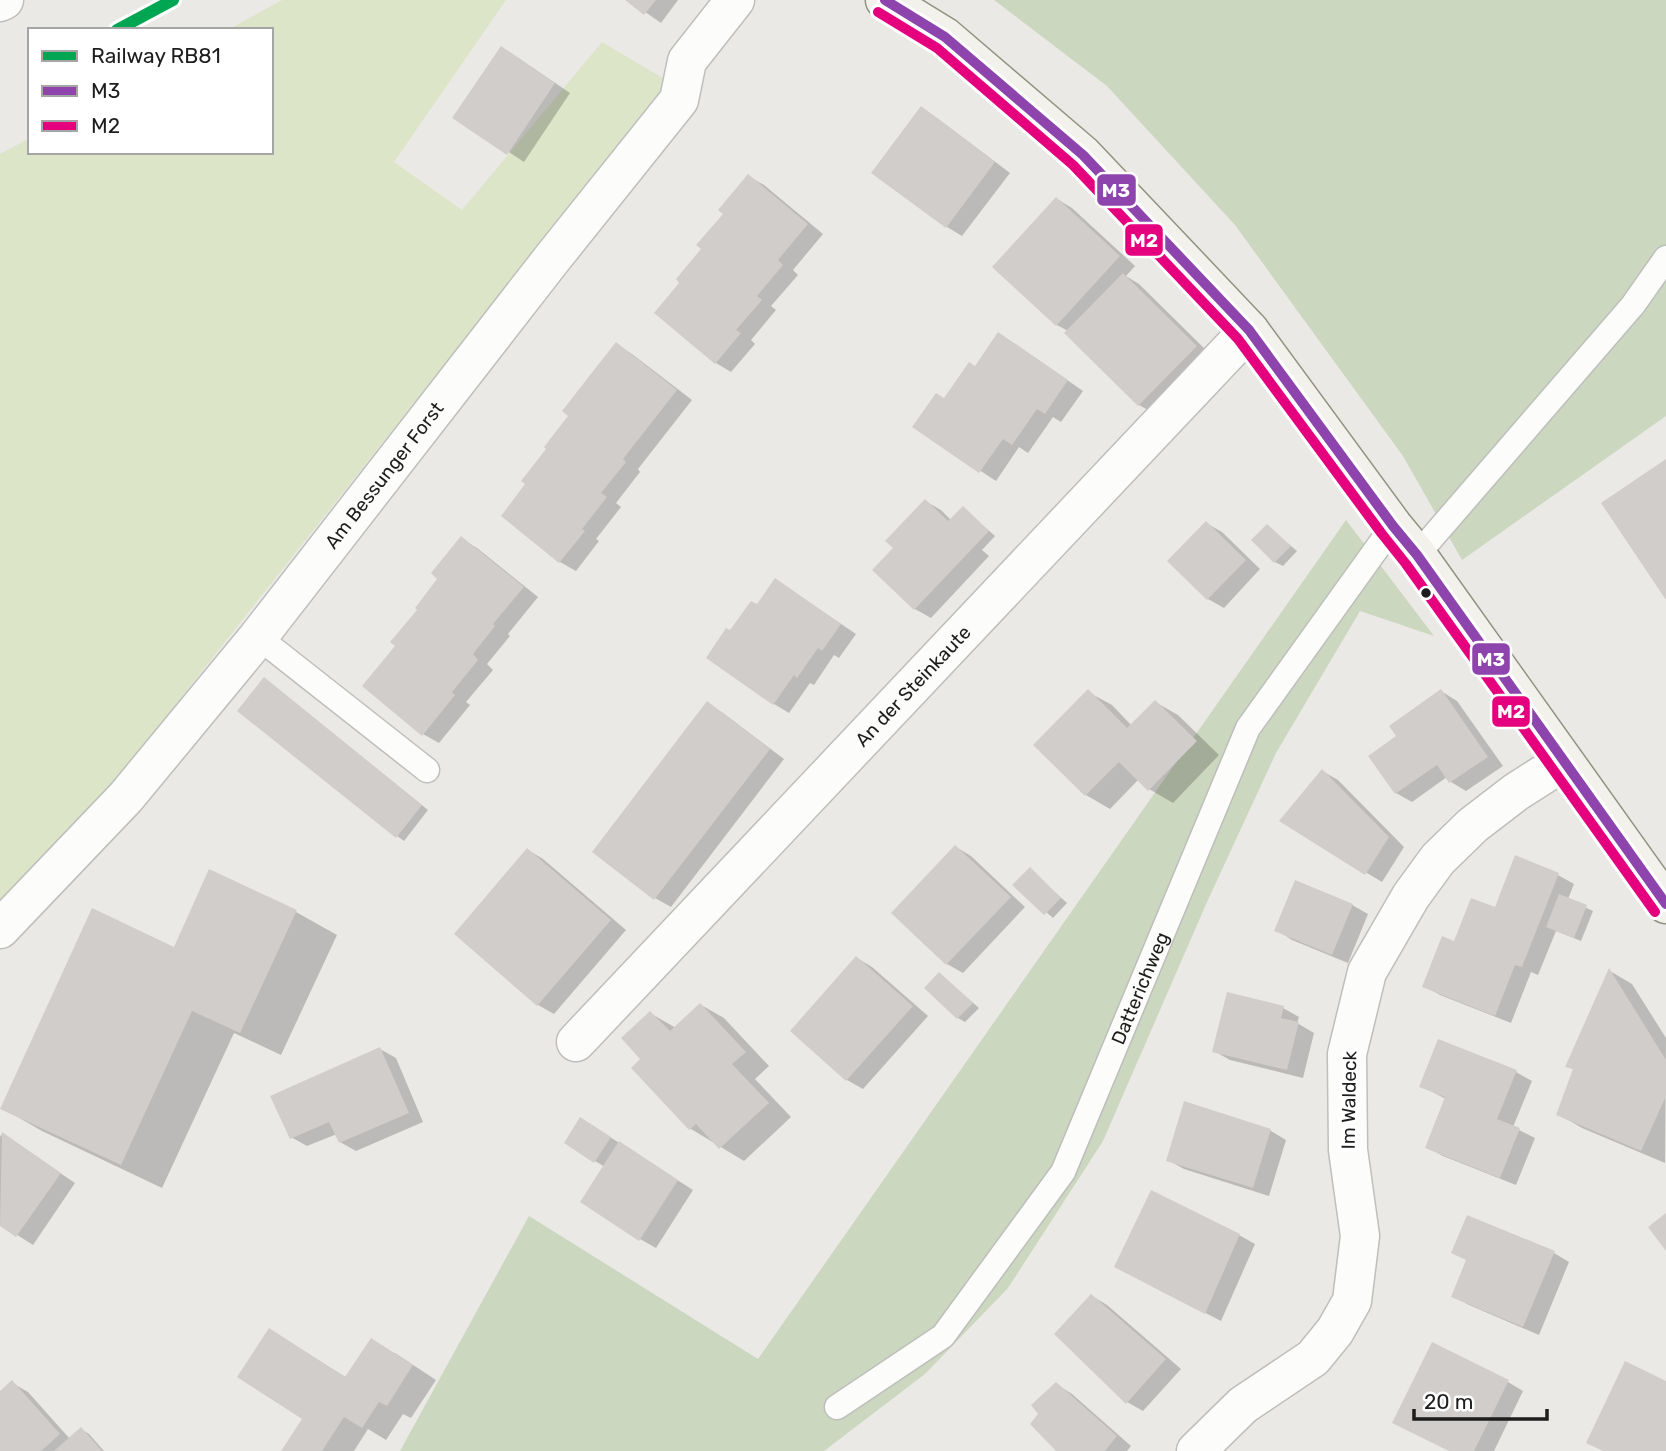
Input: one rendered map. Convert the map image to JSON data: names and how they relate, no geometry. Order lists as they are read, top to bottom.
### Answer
{
  "streets": {
    "street": ["Am Bessunger Forst", "An der Steinkaute", "Im Waldeck"],
    "lane": ["Datterichweg"]
  },
  "lines": ["rail line RB81", "transit line M3", "transit line M2"],
  "legend": ["Railway RB81", "M3", "M2"],
  "scale_bar": "20 m"
}
